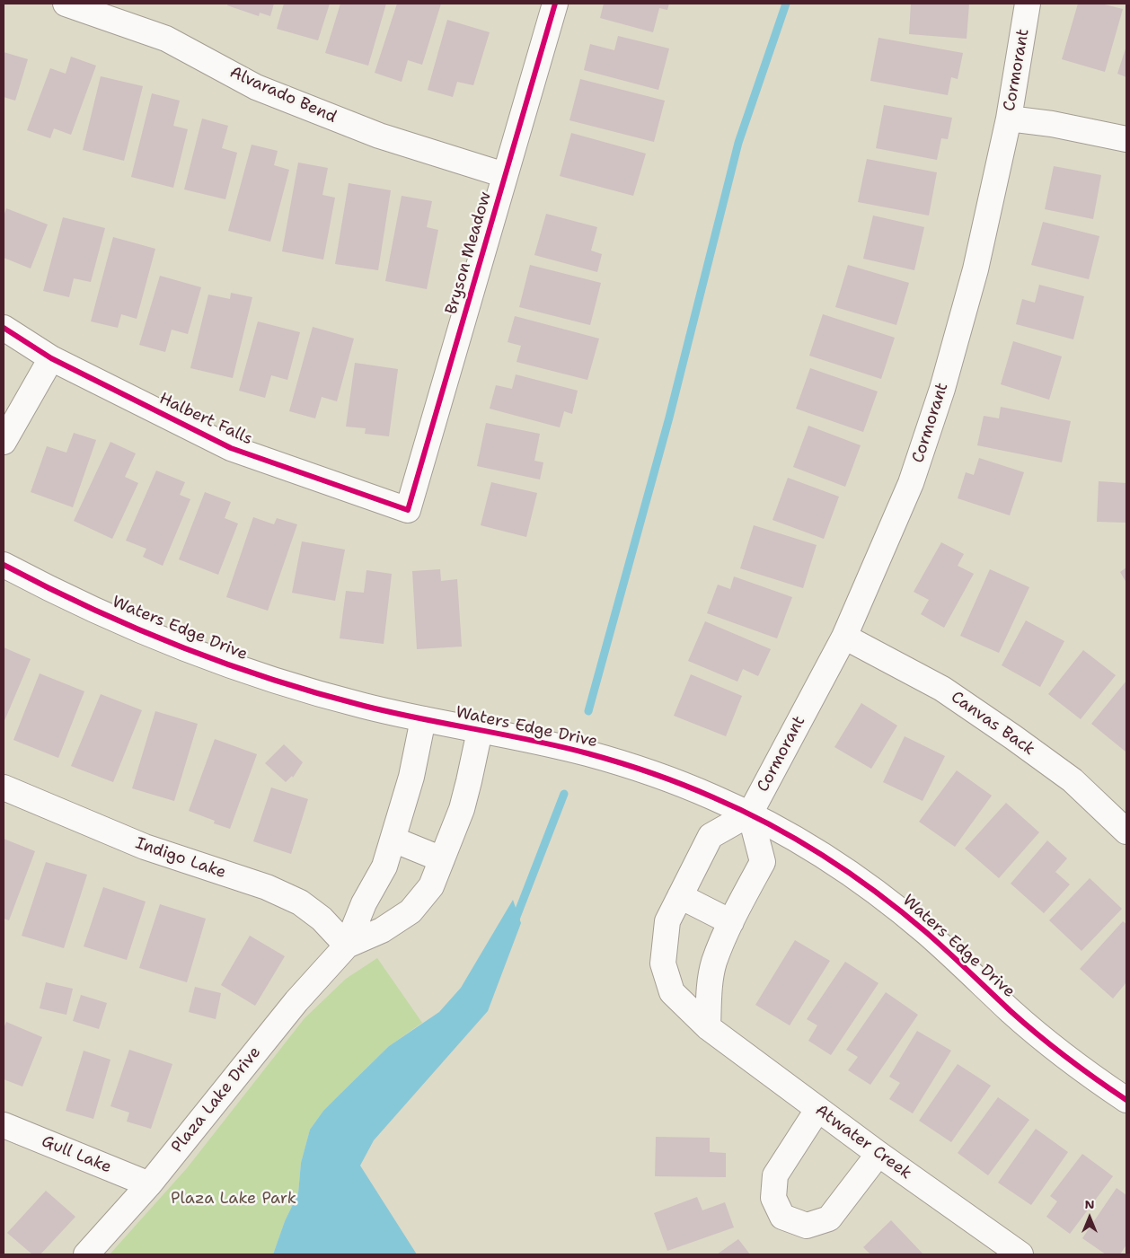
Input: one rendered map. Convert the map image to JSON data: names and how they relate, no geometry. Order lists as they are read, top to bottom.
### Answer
{
  "streets": {
    "street": [
      "Cormorant",
      "Alvarado Bend",
      "Bryson Meadow",
      "Halbert Falls",
      "Waters Edge Drive",
      "Canvas Back",
      "Indigo Lake",
      "Plaza Lake Drive",
      "Atwater Creek",
      "Gull Lake"
    ]
  },
  "crossings": [
    ["Cormorant", "Waters Edge Drive"],
    ["Cormorant", "Canvas Back"],
    ["Cormorant", "Atwater Creek"],
    ["Alvarado Bend", "Bryson Meadow"],
    ["Bryson Meadow", "Halbert Falls"],
    ["Waters Edge Drive", "Plaza Lake Drive"],
    ["Waters Edge Drive", "Atwater Creek"],
    ["Indigo Lake", "Plaza Lake Drive"],
    ["Plaza Lake Drive", "Gull Lake"]
  ],
  "parks": ["Plaza Lake Park"],
  "north": "top"
}
